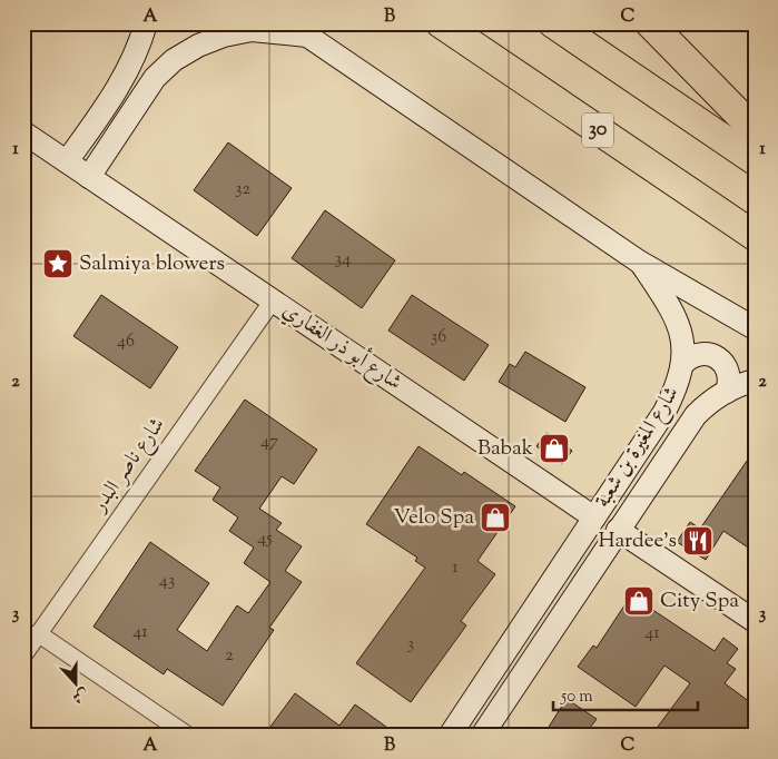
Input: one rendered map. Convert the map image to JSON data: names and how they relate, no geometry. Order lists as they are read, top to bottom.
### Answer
{
  "streets": {
    "highway": ["30"],
    "main road": ["شارع أبو ذر الغفاري", "شارع المغيرة بن شعبة"],
    "street": ["شارع ناصر البدر"]
  },
  "crossings": [
    ["شارع أبو ذر الغفاري", "شارع المغيرة بن شعبة"],
    ["شارع أبو ذر الغفاري", "شارع ناصر البدر"]
  ],
  "places": {
    "place": ["Salmiya blowers"],
    "shop": ["Babak", "Velo Spa", "City Spa"],
    "restaurant": ["Hardee's"]
  },
  "house_numbers": [
    "32",
    "34",
    "36",
    "46",
    "47",
    "45",
    "1",
    "43",
    "41",
    "41",
    "3",
    "2"
  ],
  "scale_bar": "50 m",
  "north": "bottom",
  "grid": {
    "columns": ["A", "B", "C"],
    "rows": ["1", "2", "3"]
  }
}
